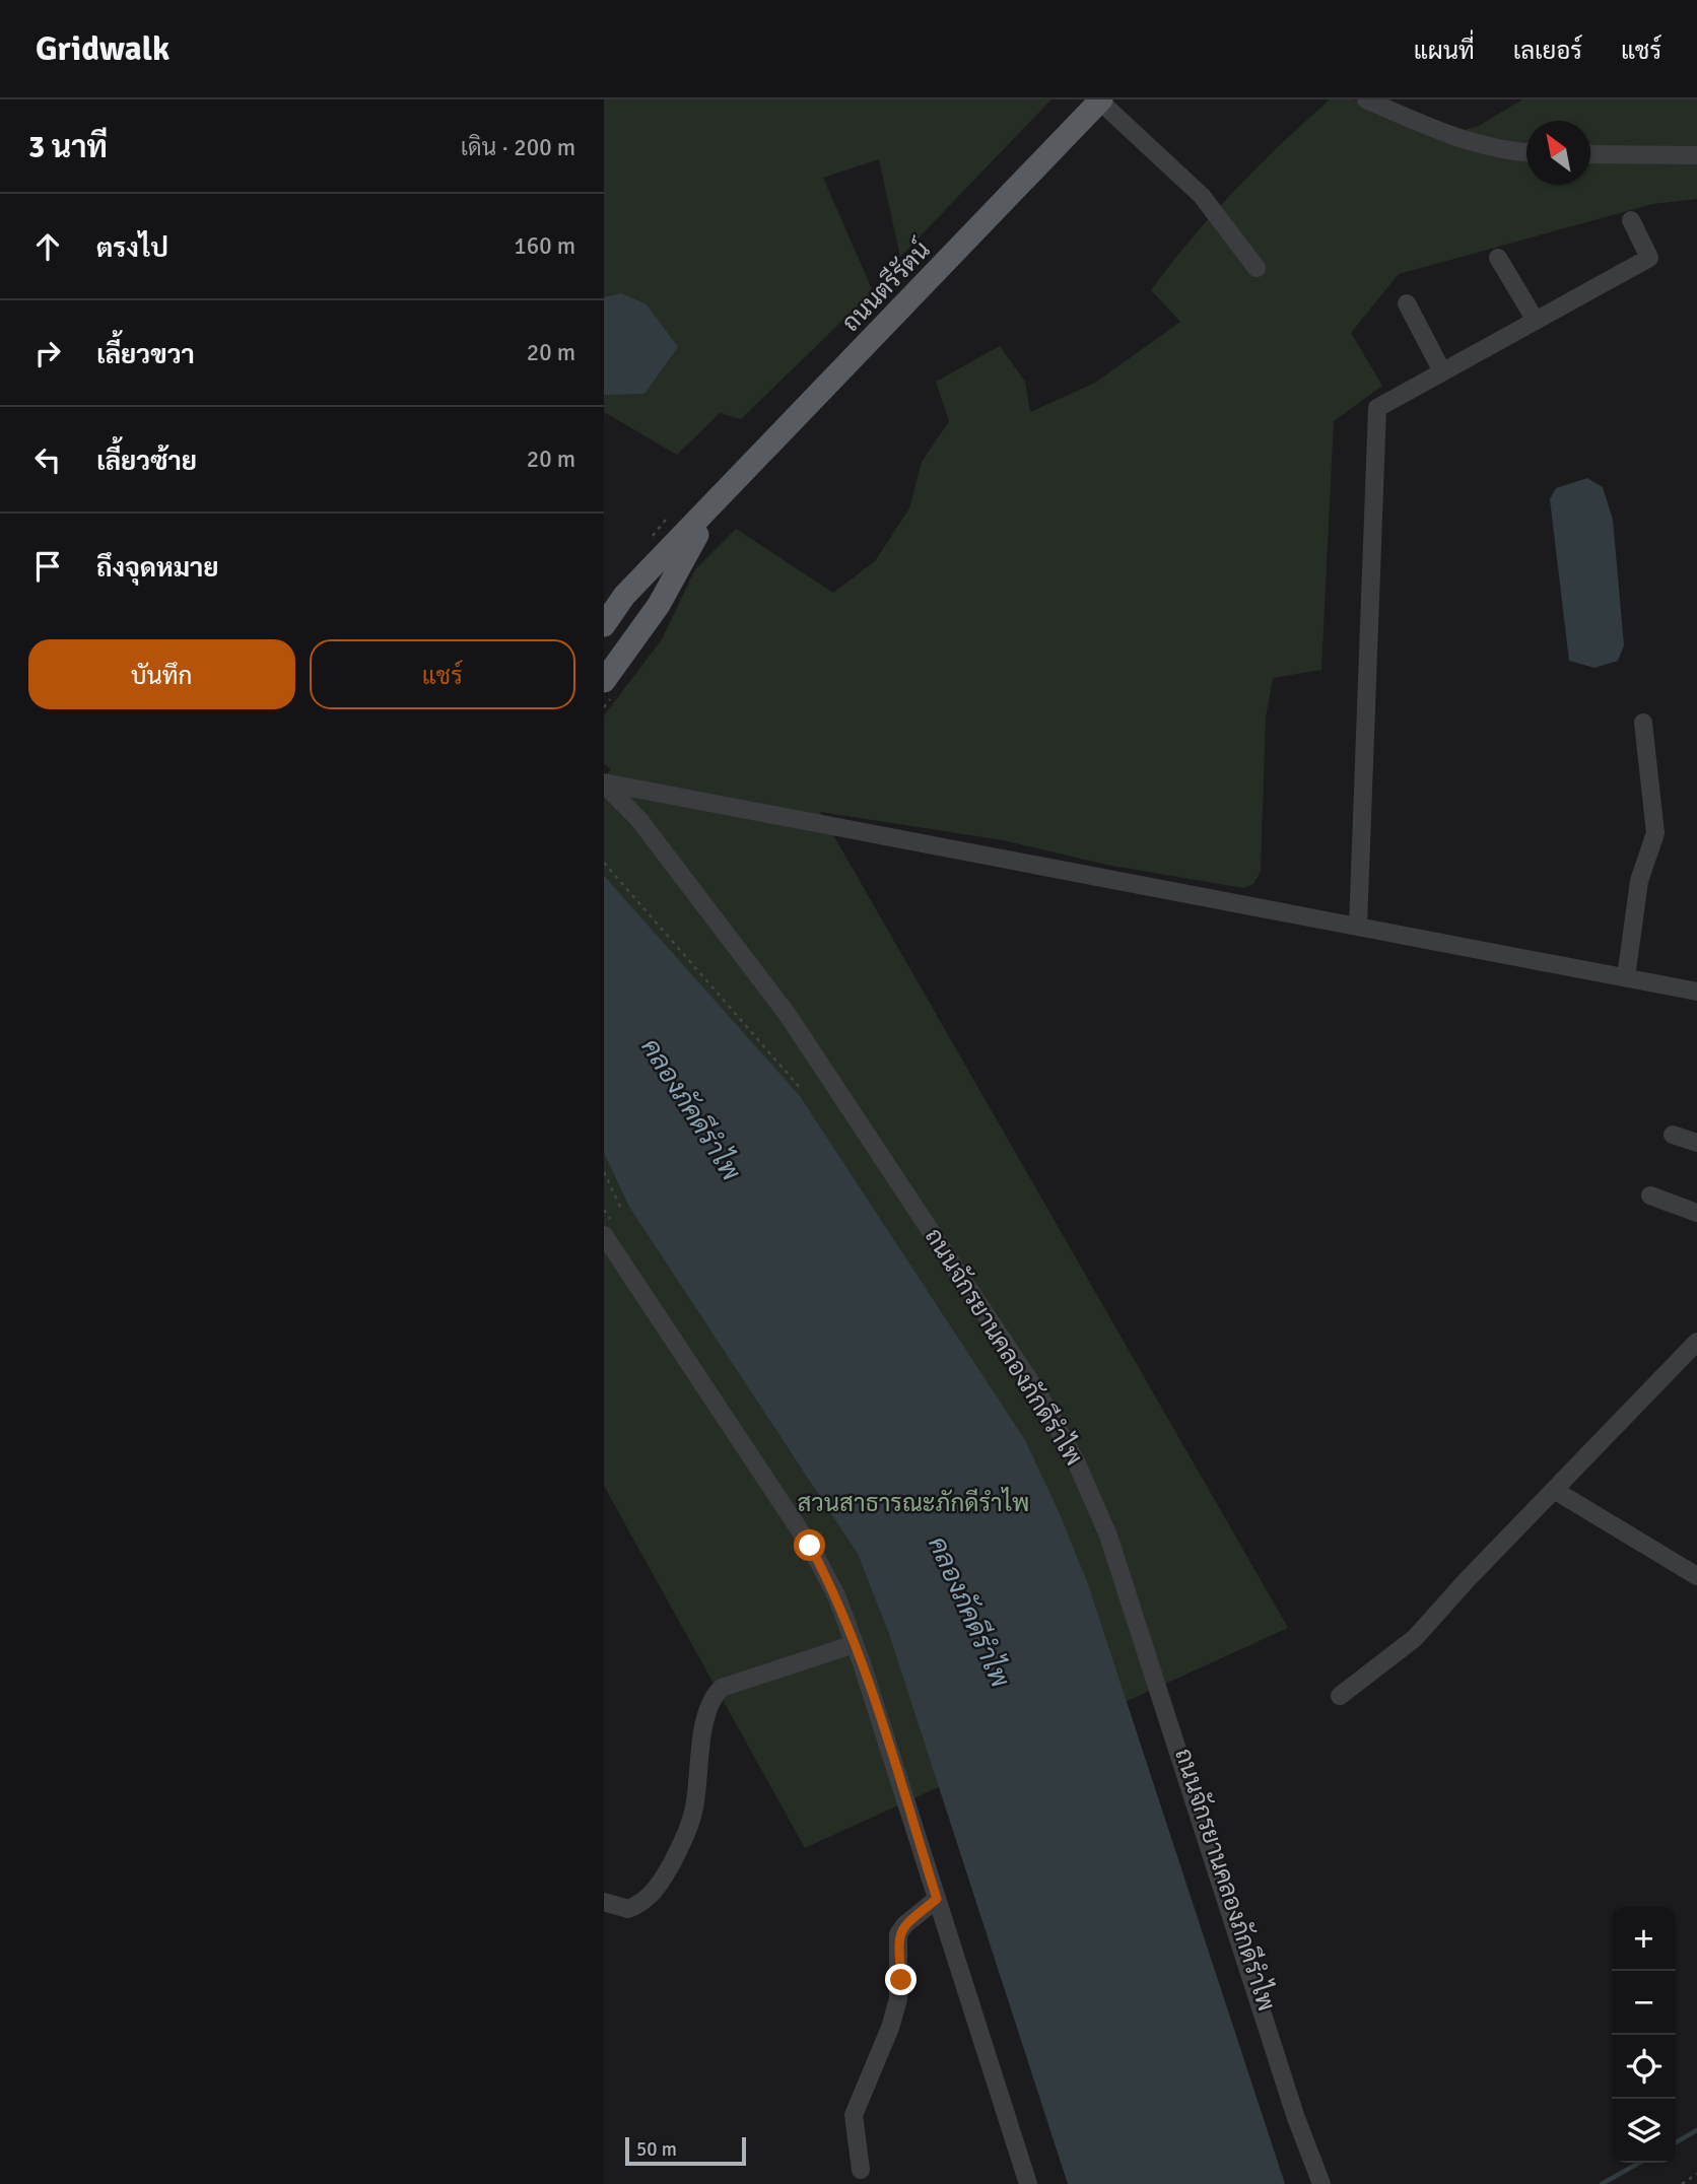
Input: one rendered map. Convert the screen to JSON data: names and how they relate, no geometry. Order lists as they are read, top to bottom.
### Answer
{
  "streets": {
    "main road": ["ถนนตรีรัตน์"]
  },
  "water": ["คลองภัคดีรำไพ"],
  "parks": ["สวนสาธารณะภักดีรำไพ"],
  "scale_bar": "50 m",
  "north": "top left",
  "page": {
    "header": "Gridwalk",
    "nav": ["แผนที่", "เลเยอร์", "แชร์"],
    "heading": ["3 นาที", "เดิน · 200 m"],
    "list": [
      ["ตรงไป", "160 m"],
      ["เลี้ยวขวา", "20 m"],
      ["เลี้ยวซ้าย", "20 m"],
      "ถึงจุดหมาย"
    ],
    "buttons": ["บันทึก", "แชร์"],
    "map_buttons": ["+", "−"],
    "scale": "50 m"
  }
}
